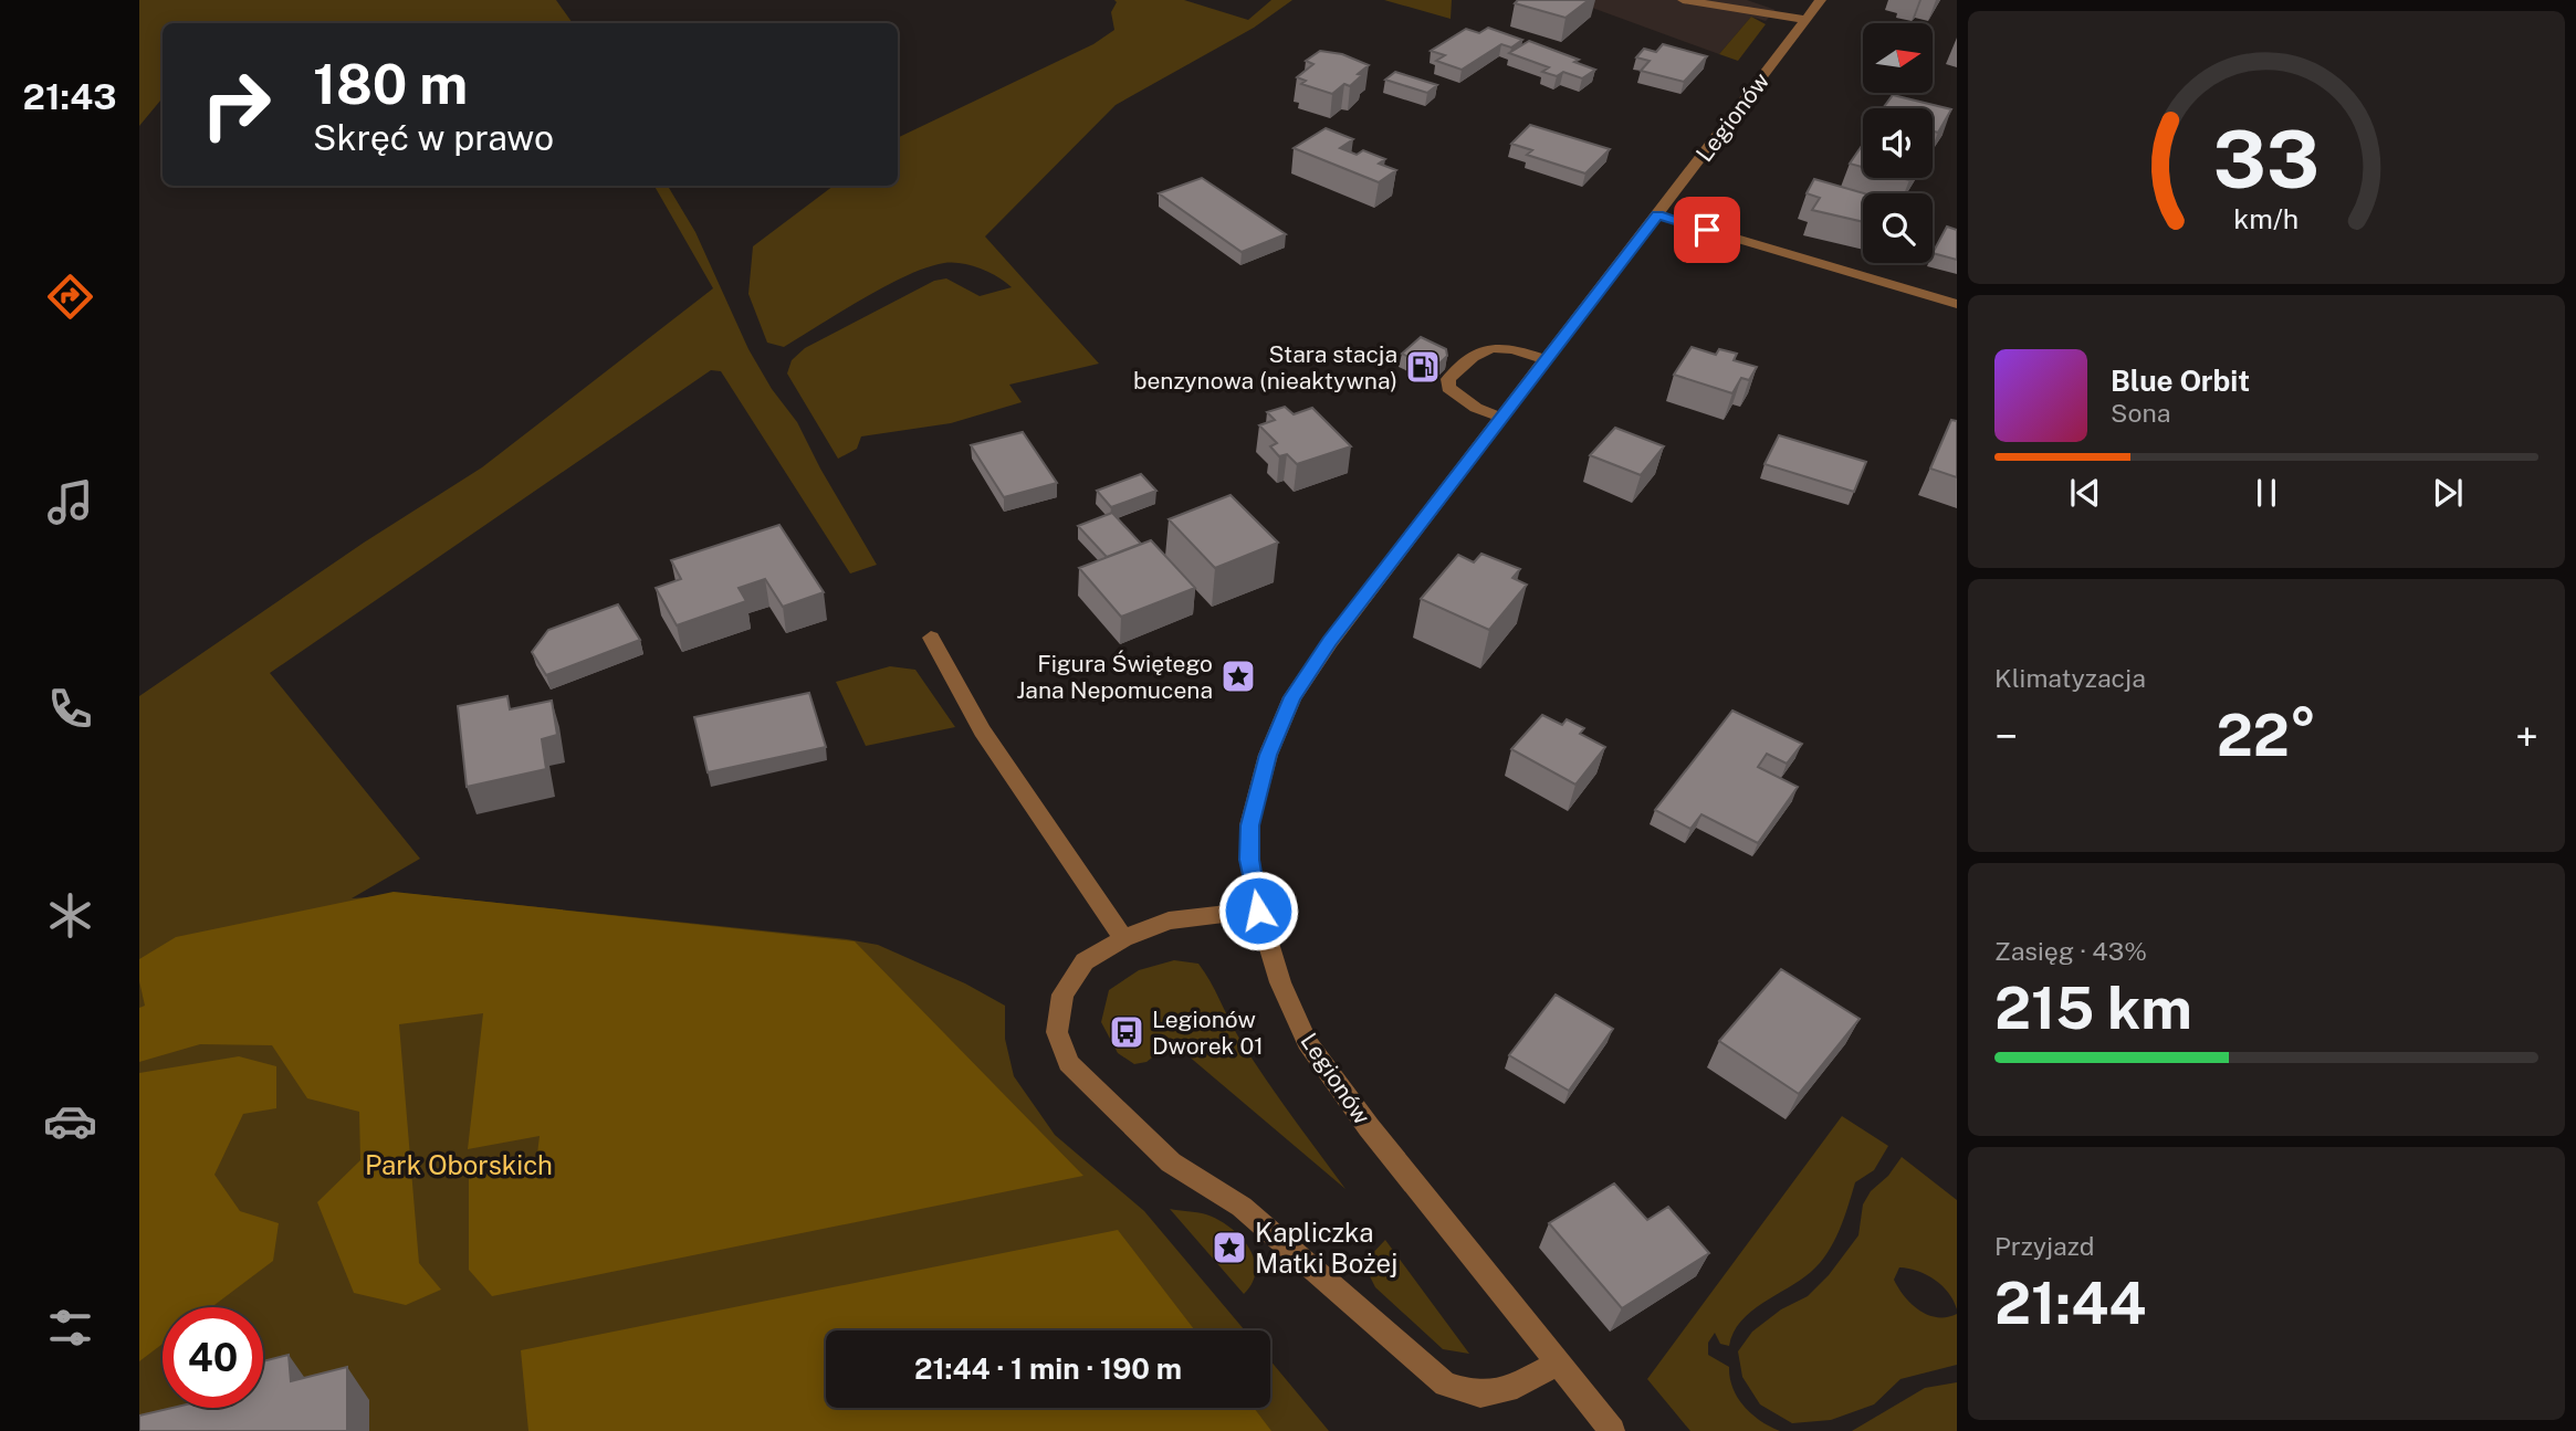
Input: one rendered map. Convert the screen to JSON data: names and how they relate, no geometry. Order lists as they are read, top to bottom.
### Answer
{
  "streets": {
    "street": ["Legionów"]
  },
  "parks": ["Park Oborskich"],
  "places": {
    "fuel station": ["Stara stacja benzynowa (nieaktywna)"],
    "place": ["Figura Świętego Jana Nepomucena", "Kapliczka Matki Bożej"],
    "bus stop": ["Legionów Dworek 01"]
  },
  "north": "right",
  "page": {
    "tabs": "21:43",
    "turn": ["180 m", "Skręć w prawo"],
    "song": ["Blue Orbit", "Sona"],
    "tile": [
      "Klimatyzacja",
      ["Zasięg · 43%", "215 km"],
      ["Przyjazd", "21:44"]
    ],
    "heat": ["−", "22°", "+"],
    "limit": "40",
    "trip": "21:44 · 1 min · 190 m",
    "gauge": ["33", "km/h"]
  }
}
